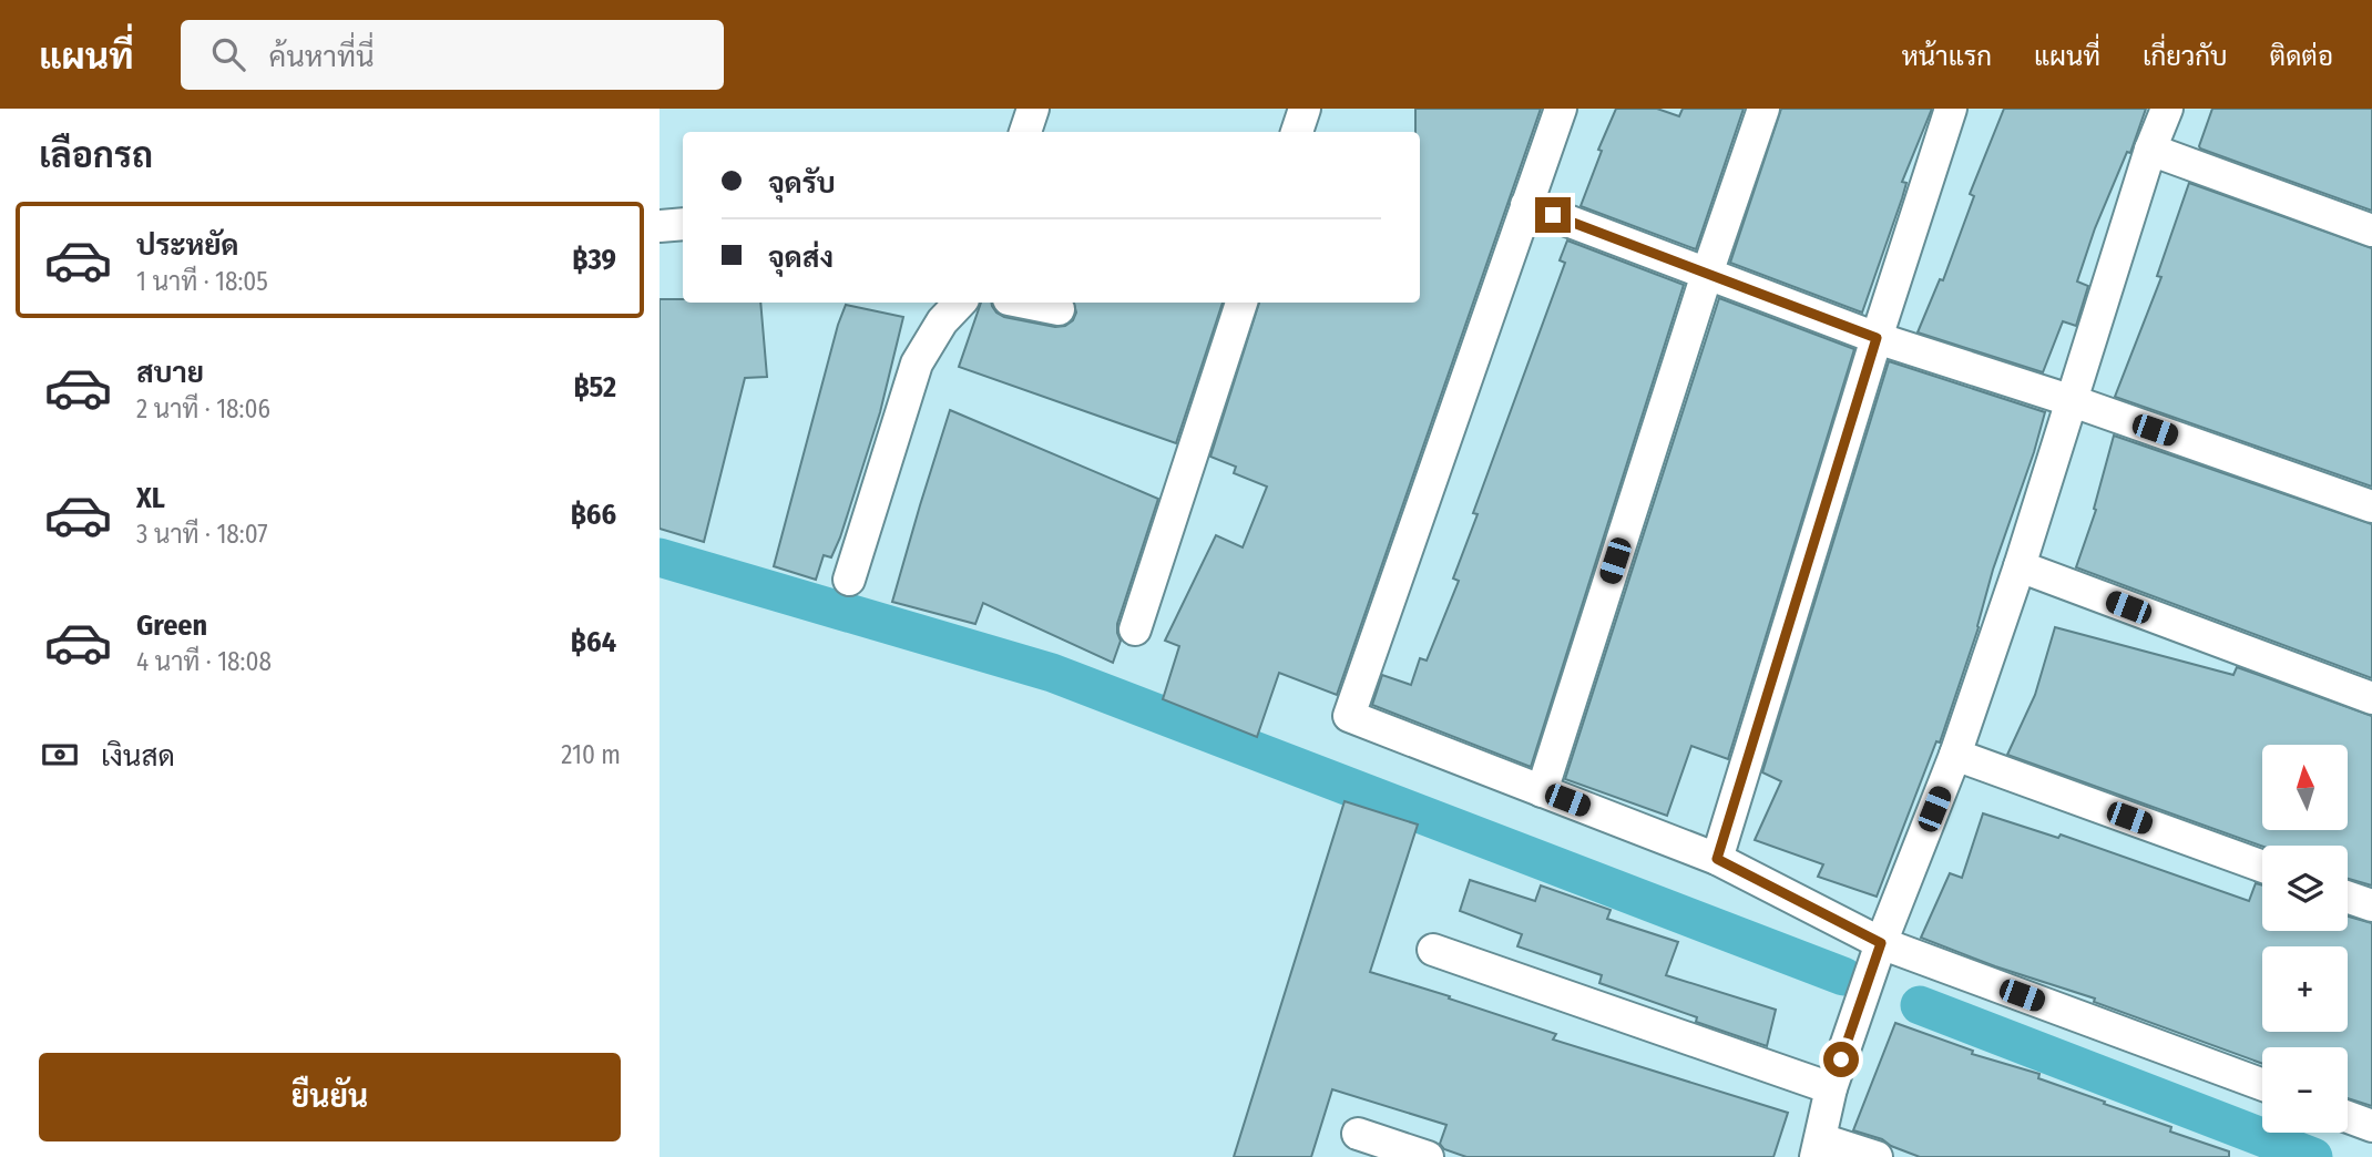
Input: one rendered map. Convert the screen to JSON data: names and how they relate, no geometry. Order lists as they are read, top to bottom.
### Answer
{
  "north": "top",
  "page": {
    "header": "แผนที่",
    "search": "ค้นหาที่นี่",
    "nav": [
      "หน้าแรก",
      "แผนที่",
      "เกี่ยวกับ",
      "ติดต่อ"
    ],
    "heading": "เลือกรถ",
    "banner": ["จุดรับ", "จุดส่ง"],
    "list": [
      {
        "name": "ประหยัด",
        "note": "1 นาที · 18:05",
        "value": "฿39"
      },
      {
        "name": "สบาย",
        "note": "2 นาที · 18:06",
        "value": "฿52"
      },
      {
        "name": "XL",
        "note": "3 นาที · 18:07",
        "value": "฿66"
      },
      {
        "name": "Green",
        "note": "4 นาที · 18:08",
        "value": "฿64"
      }
    ],
    "pay": ["เงินสด", "210 m"],
    "map_buttons": ["+", "−"],
    "buttons": "ยืนยัน"
  }
}
